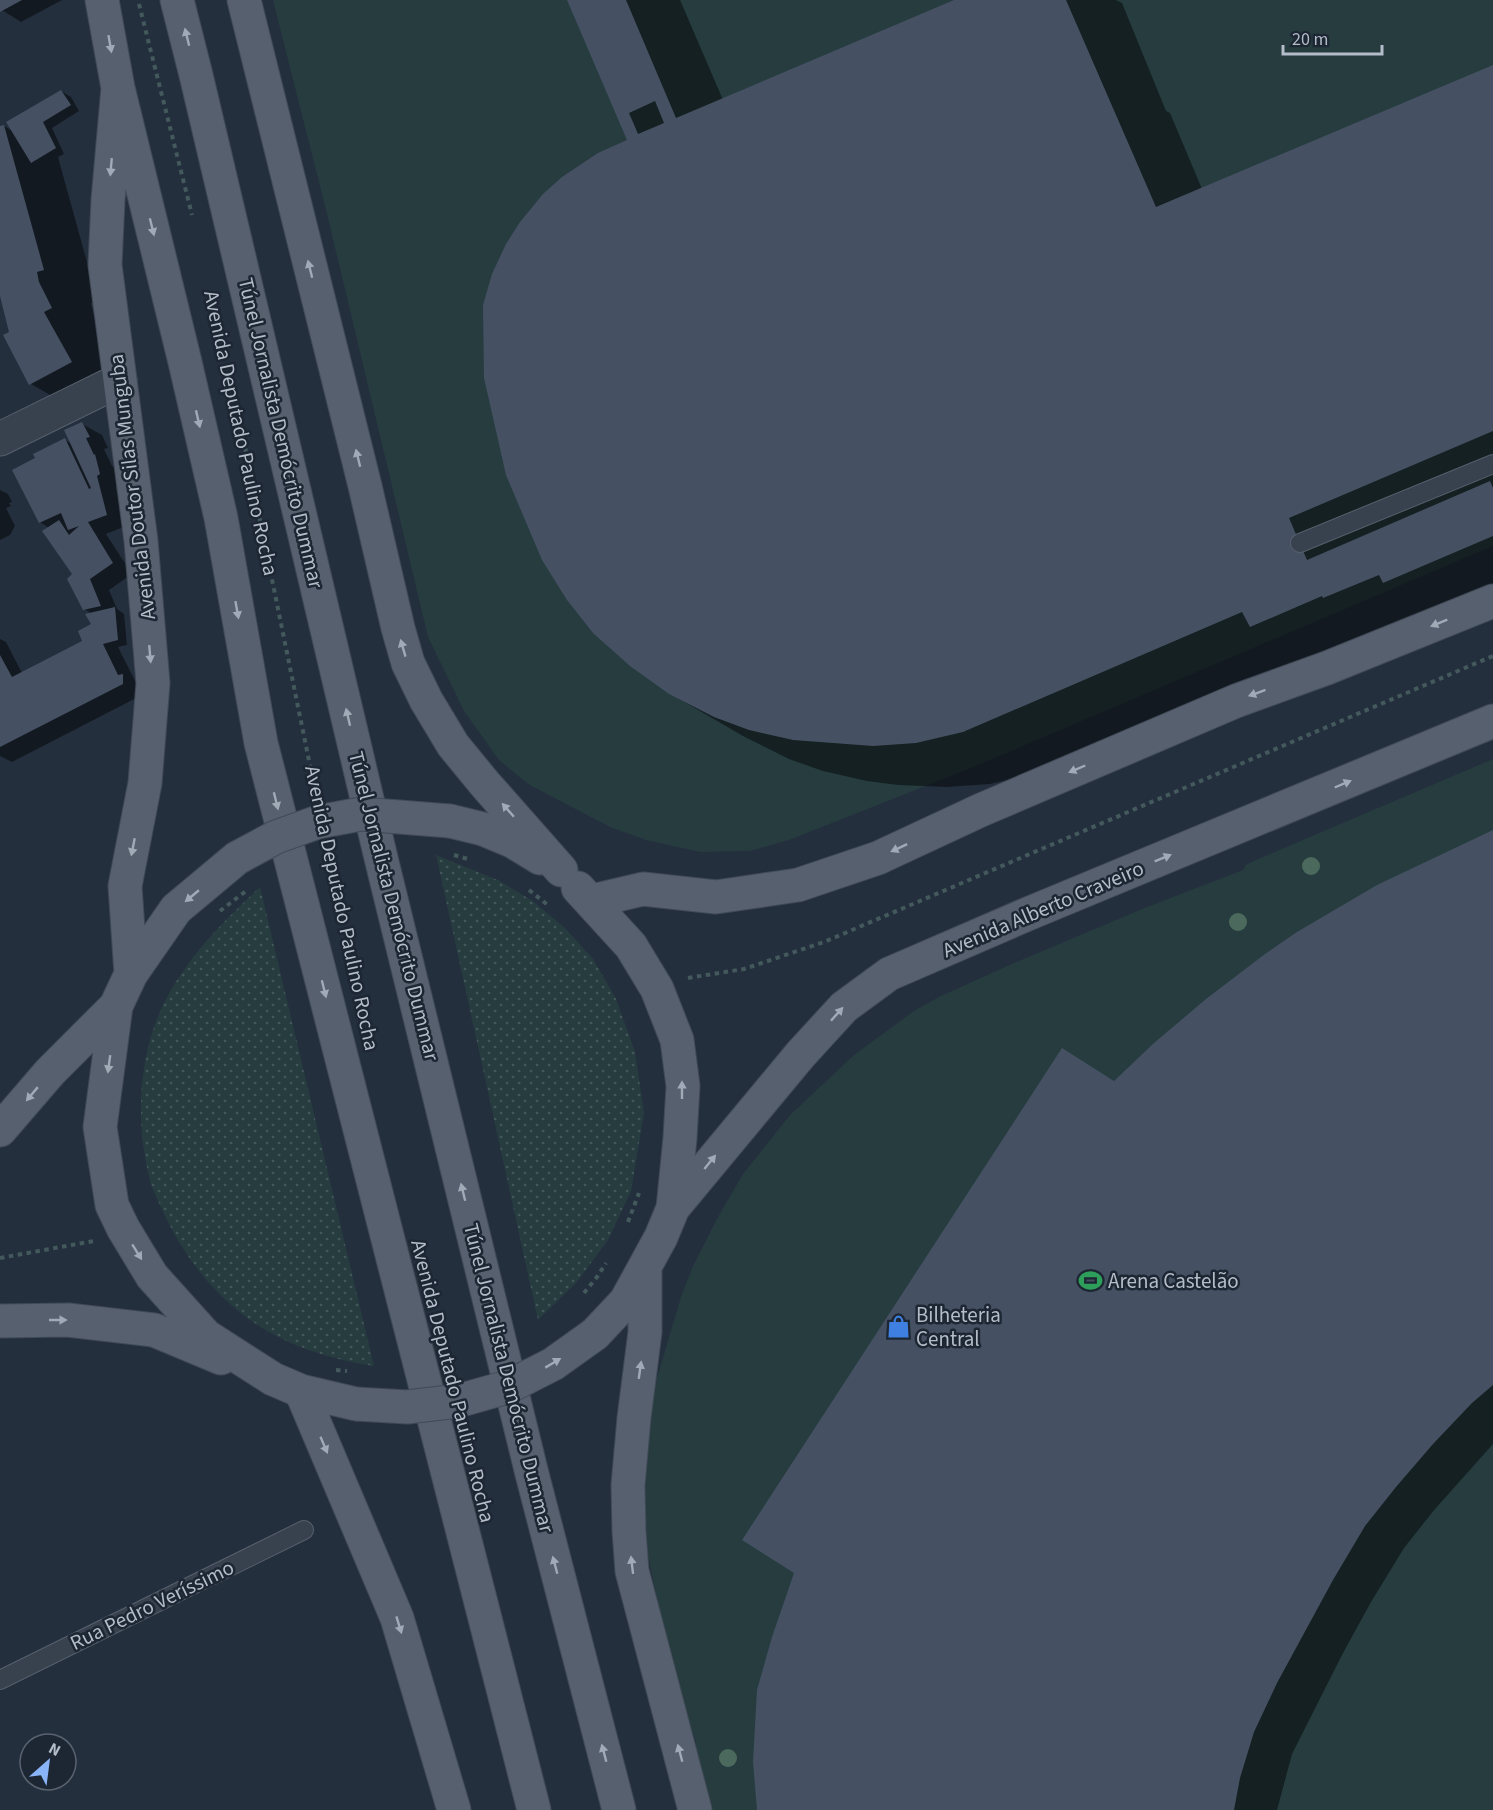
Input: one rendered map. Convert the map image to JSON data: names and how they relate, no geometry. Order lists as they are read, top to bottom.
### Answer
{
  "streets": {
    "main road": ["Túnel Jornalista Demócrito Dummar", "Avenida Doutor Silas Munguba", "Avenida Alberto Craveiro"],
    "lane": ["Rua Pedro Veríssimo"],
    "path": ["Avenida Deputado Paulino Rocha"]
  },
  "places": {
    "sports": ["Arena Castelão"],
    "shop": ["Bilheteria Central"]
  },
  "scale_bar": "20 m",
  "north": "top right"
}
